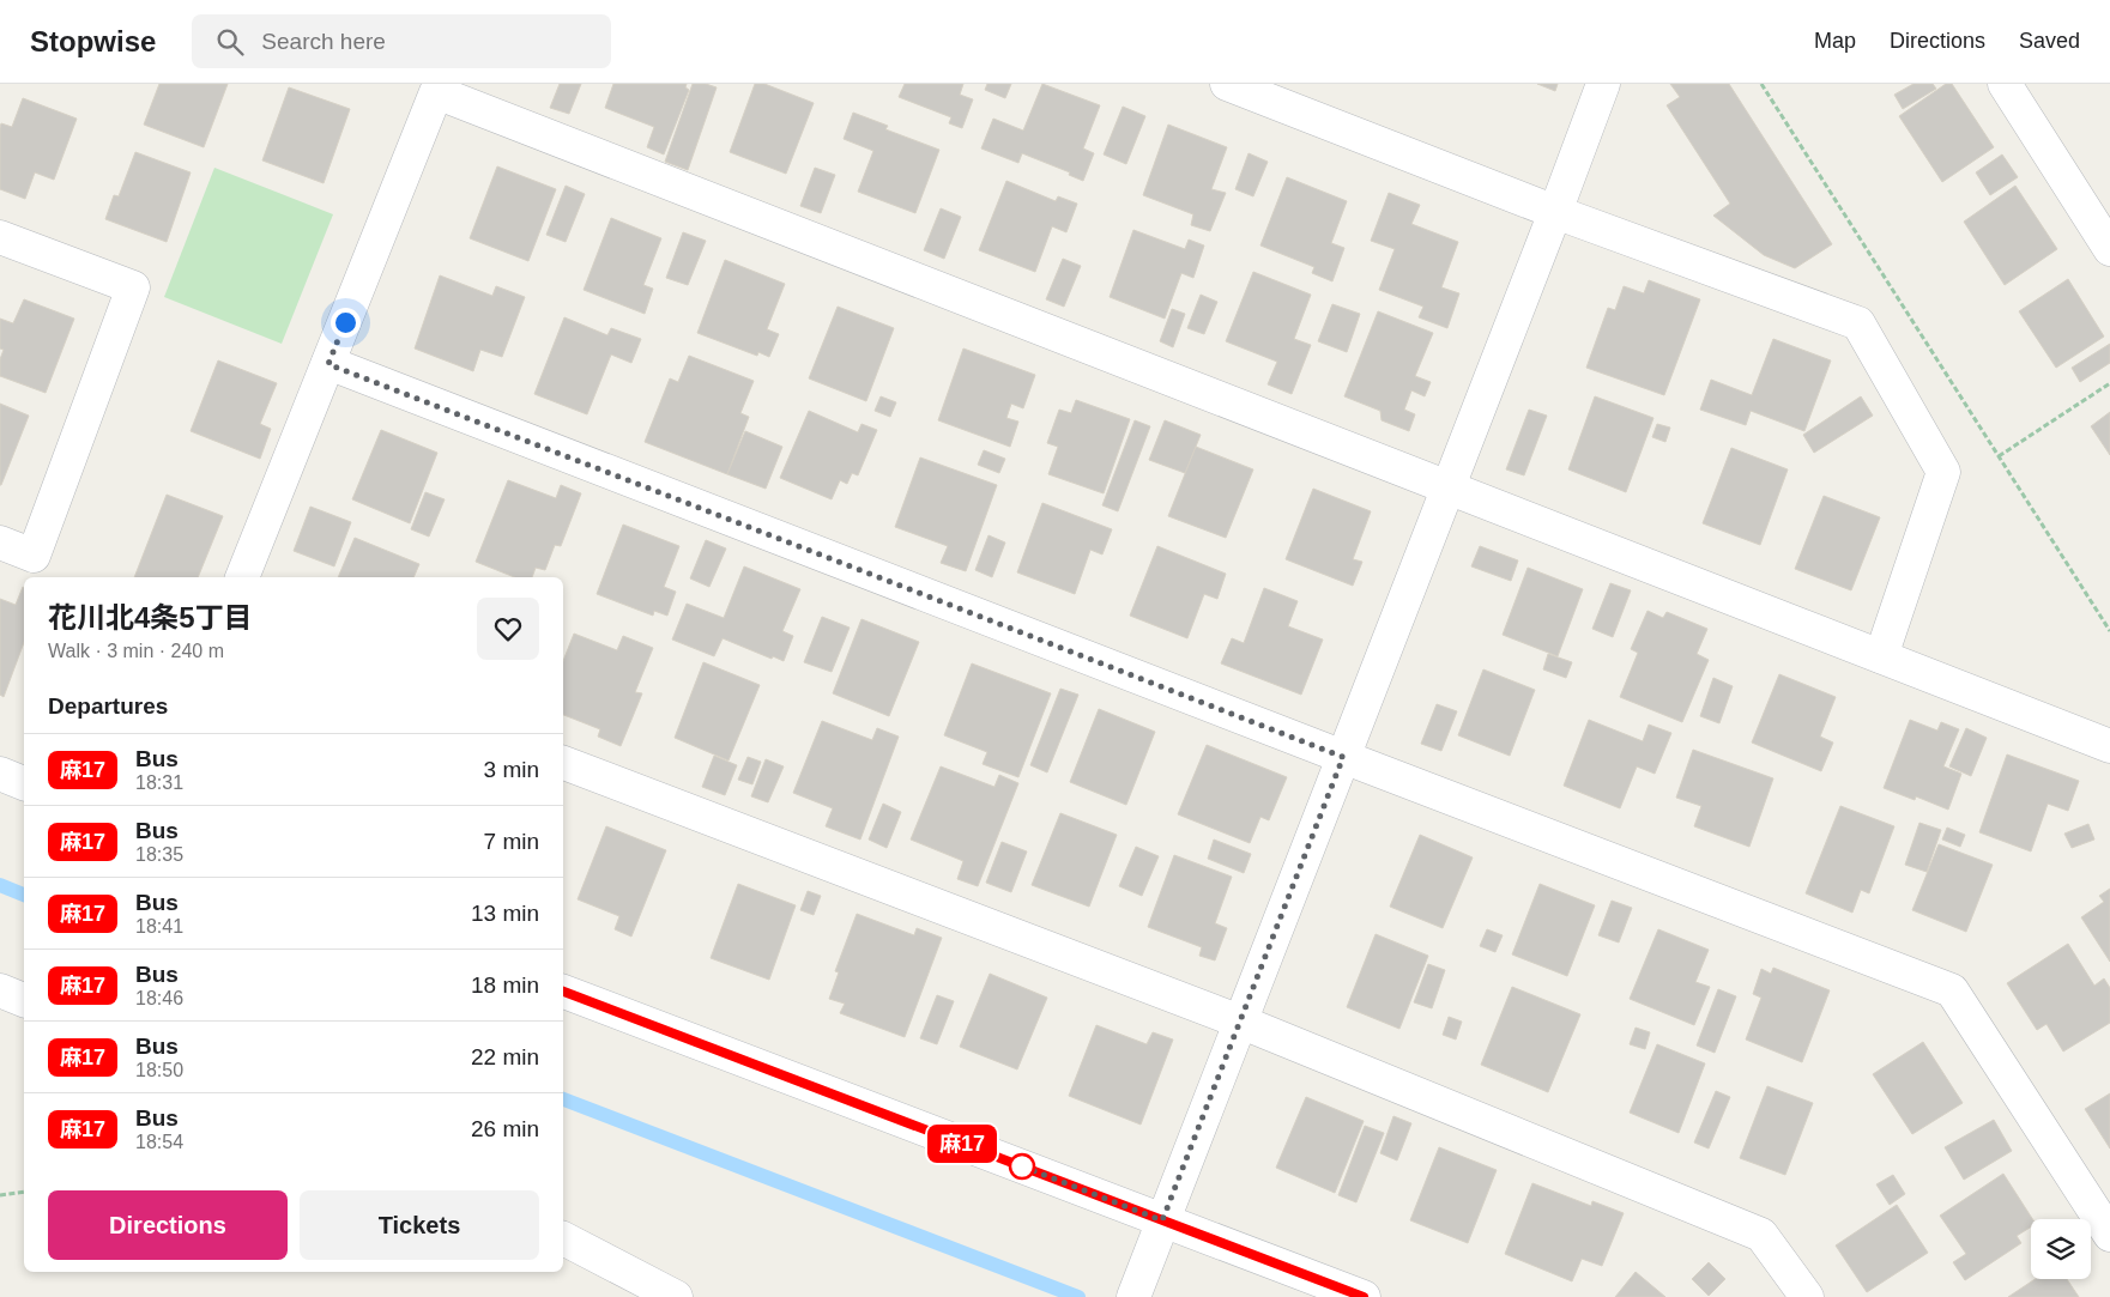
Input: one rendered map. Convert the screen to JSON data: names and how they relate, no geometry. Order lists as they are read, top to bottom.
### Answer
{
  "lines": ["bus line 麻17"],
  "page": {
    "header": "Stopwise",
    "search": "Search here",
    "nav": ["Map", "Directions", "Saved"],
    "on_map": "麻17",
    "heading": [
      ["花川北4条5丁目", "Walk · 3 min · 240 m"],
      "Departures"
    ],
    "list": [
      {
        "mark": "麻17",
        "name": "Bus",
        "note": "18:31",
        "value": "3 min"
      },
      {
        "mark": "麻17",
        "name": "Bus",
        "note": "18:35",
        "value": "7 min"
      },
      {
        "mark": "麻17",
        "name": "Bus",
        "note": "18:41",
        "value": "13 min"
      },
      {
        "mark": "麻17",
        "name": "Bus",
        "note": "18:46",
        "value": "18 min"
      },
      {
        "mark": "麻17",
        "name": "Bus",
        "note": "18:50",
        "value": "22 min"
      },
      {
        "mark": "麻17",
        "name": "Bus",
        "note": "18:54",
        "value": "26 min"
      }
    ],
    "buttons": ["Directions", "Tickets"]
  }
}
